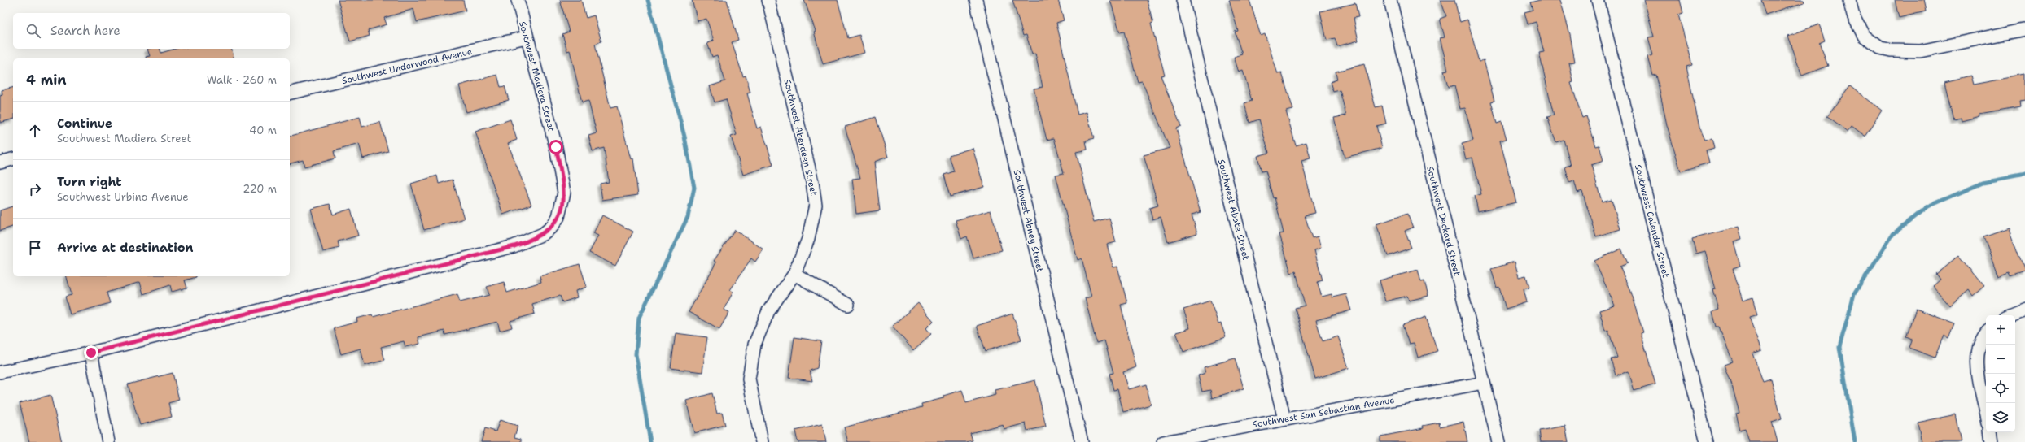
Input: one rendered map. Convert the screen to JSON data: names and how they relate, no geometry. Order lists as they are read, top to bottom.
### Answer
{
  "streets": {
    "street": [
      "Southwest Underwood Avenue",
      "Southwest Madiera Street",
      "Southwest Aberdeen Street",
      "Southwest Abate Street",
      "Southwest Abney Street",
      "Southwest Deckard Street",
      "Southwest Calender Street",
      "Southwest San Sebastian Avenue"
    ]
  },
  "crossings": [
    ["Southwest Underwood Avenue", "Southwest Madiera Street"],
    ["Southwest Abate Street", "Southwest San Sebastian Avenue"],
    ["Southwest Deckard Street", "Southwest San Sebastian Avenue"]
  ],
  "page": {
    "search": "Search here",
    "heading": ["4 min", "Walk · 260 m"],
    "list": [
      ["Continue", "Southwest Madiera Street", "40 m"],
      ["Turn right", "Southwest Urbino Avenue", "220 m"],
      "Arrive at destination"
    ],
    "map_buttons": ["+", "−"]
  }
}
